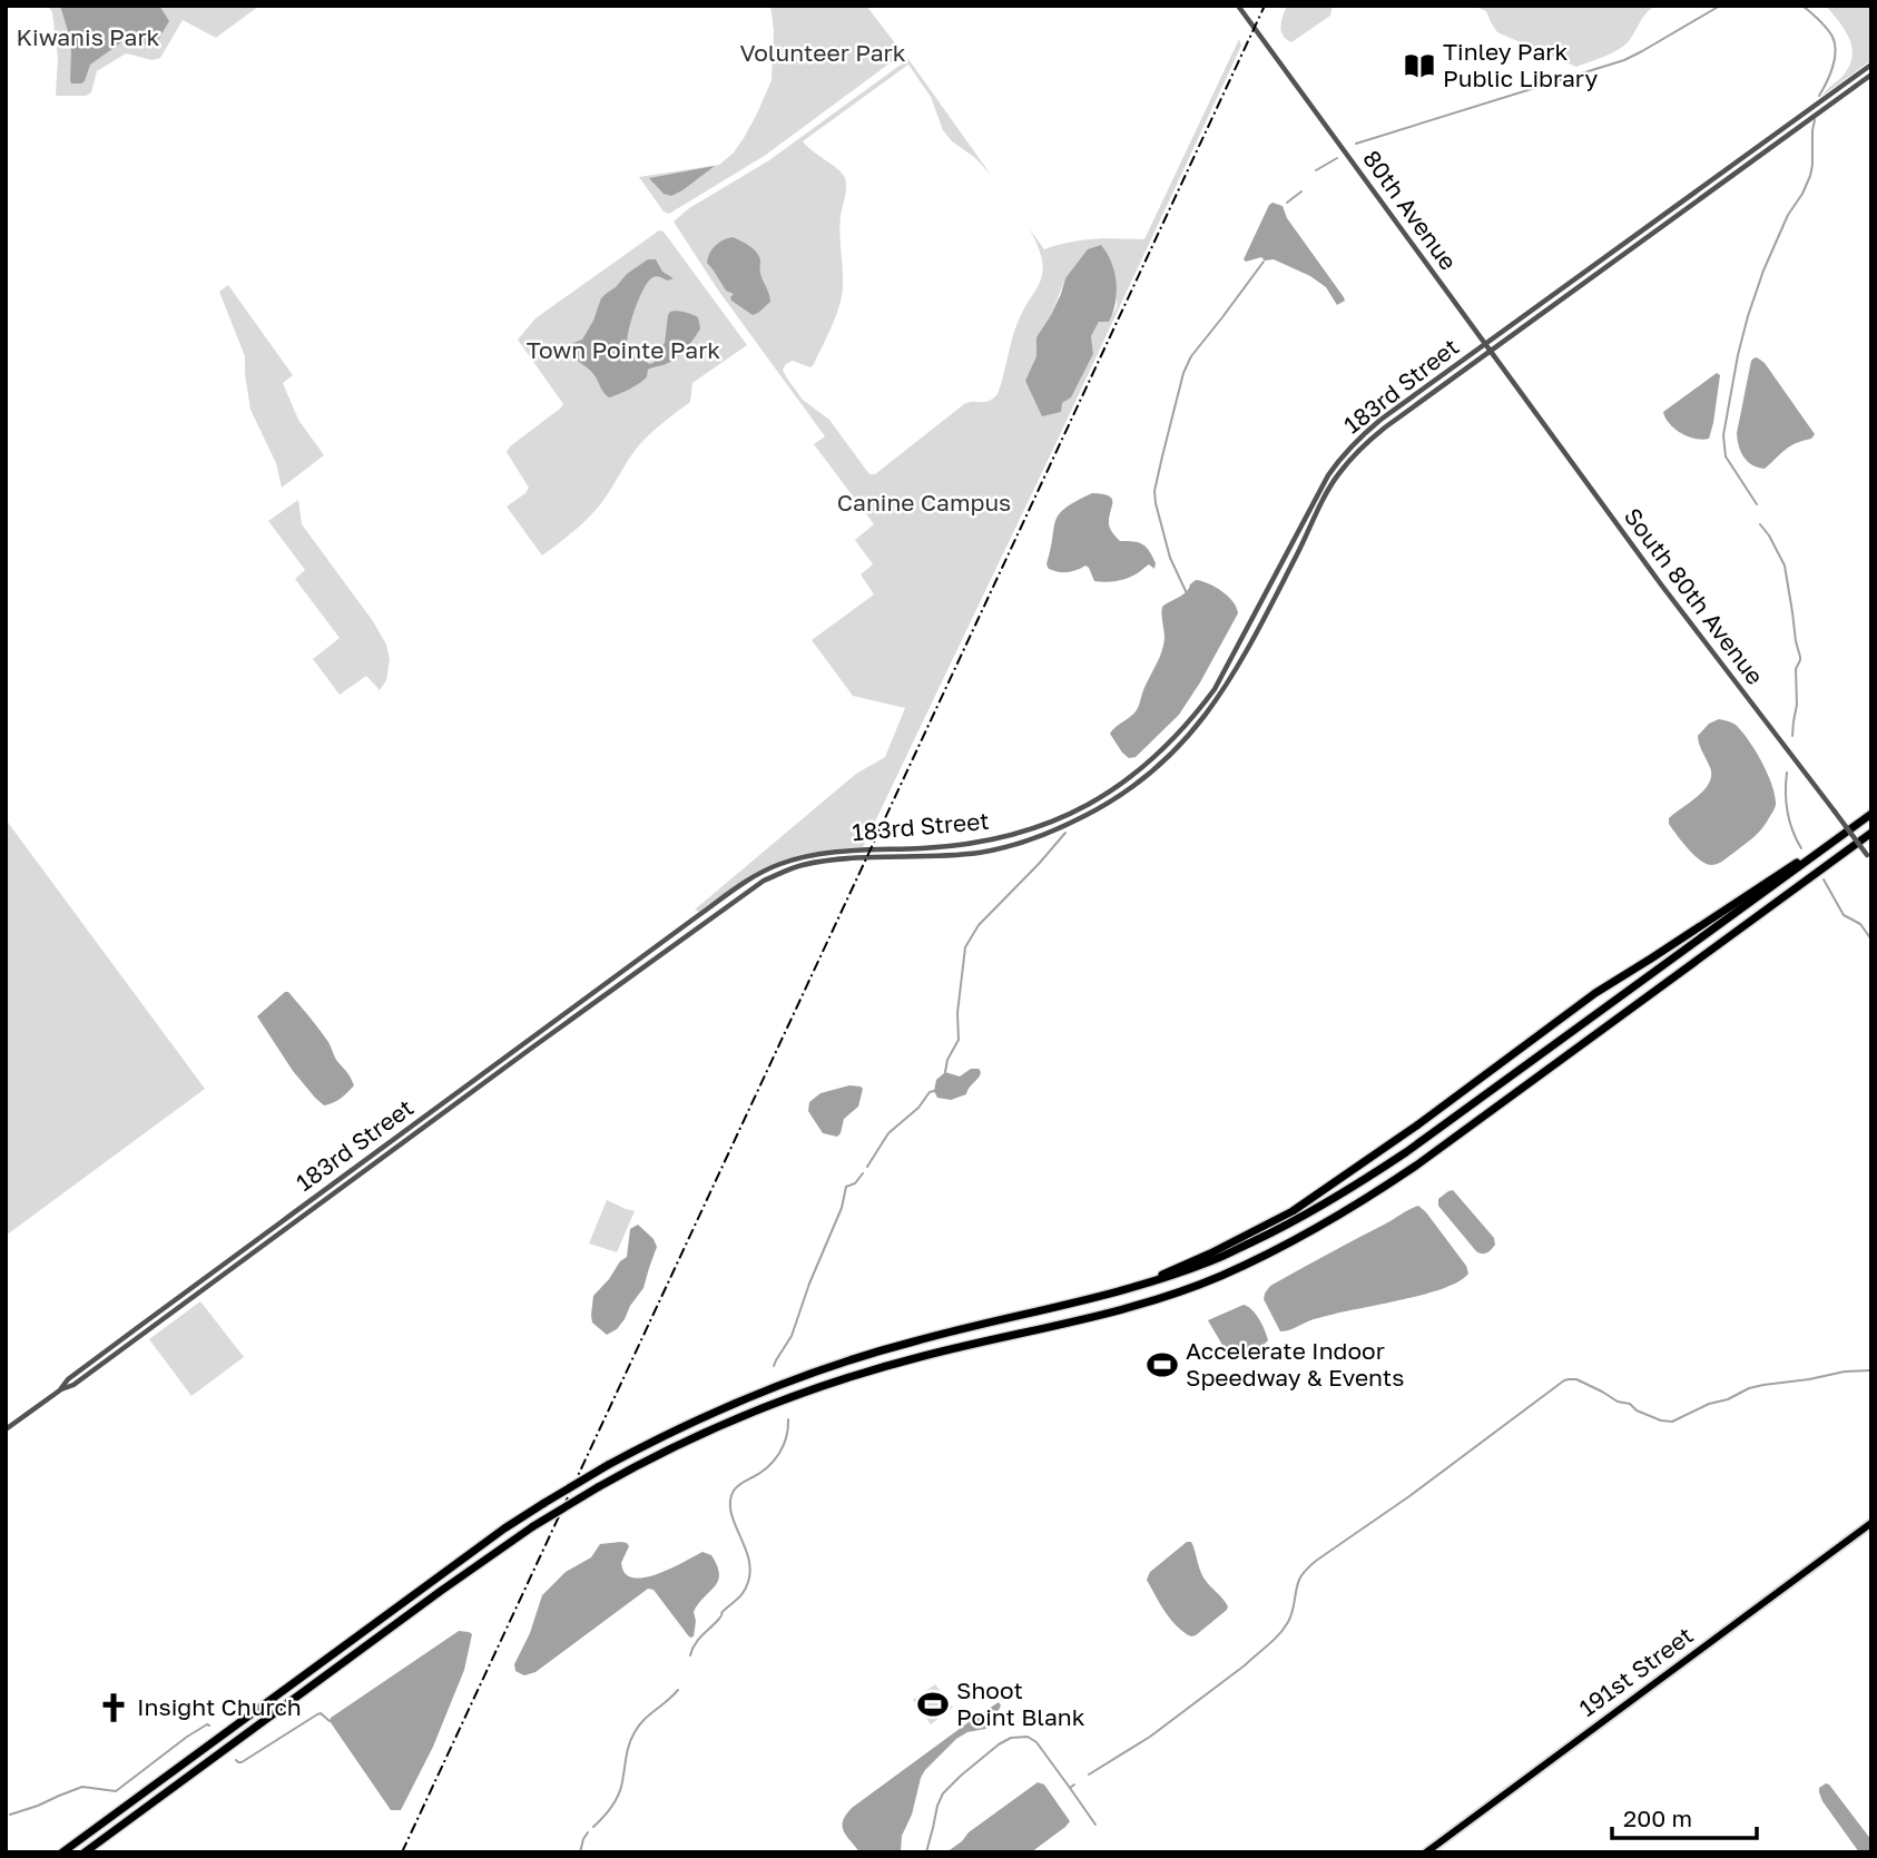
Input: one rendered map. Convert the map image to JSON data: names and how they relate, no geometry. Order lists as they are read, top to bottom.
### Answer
{
  "streets": {
    "main road": ["191st Street"],
    "street": ["80th Avenue", "183rd Street", "South 80th Avenue"]
  },
  "crossings": [
    ["80th Avenue", "183rd Street"],
    ["80th Avenue", "South 80th Avenue"],
    ["183rd Street", "South 80th Avenue"]
  ],
  "parks": [
    "Kiwanis Park",
    "Volunteer Park",
    "Town Pointe Park",
    "Canine Campus"
  ],
  "places": {
    "library": ["Tinley Park Public Library"],
    "sports": ["Accelerate Indoor Speedway & Events", "Shoot Point Blank"],
    "church": ["Insight Church"]
  },
  "scale_bar": "200 m"
}
